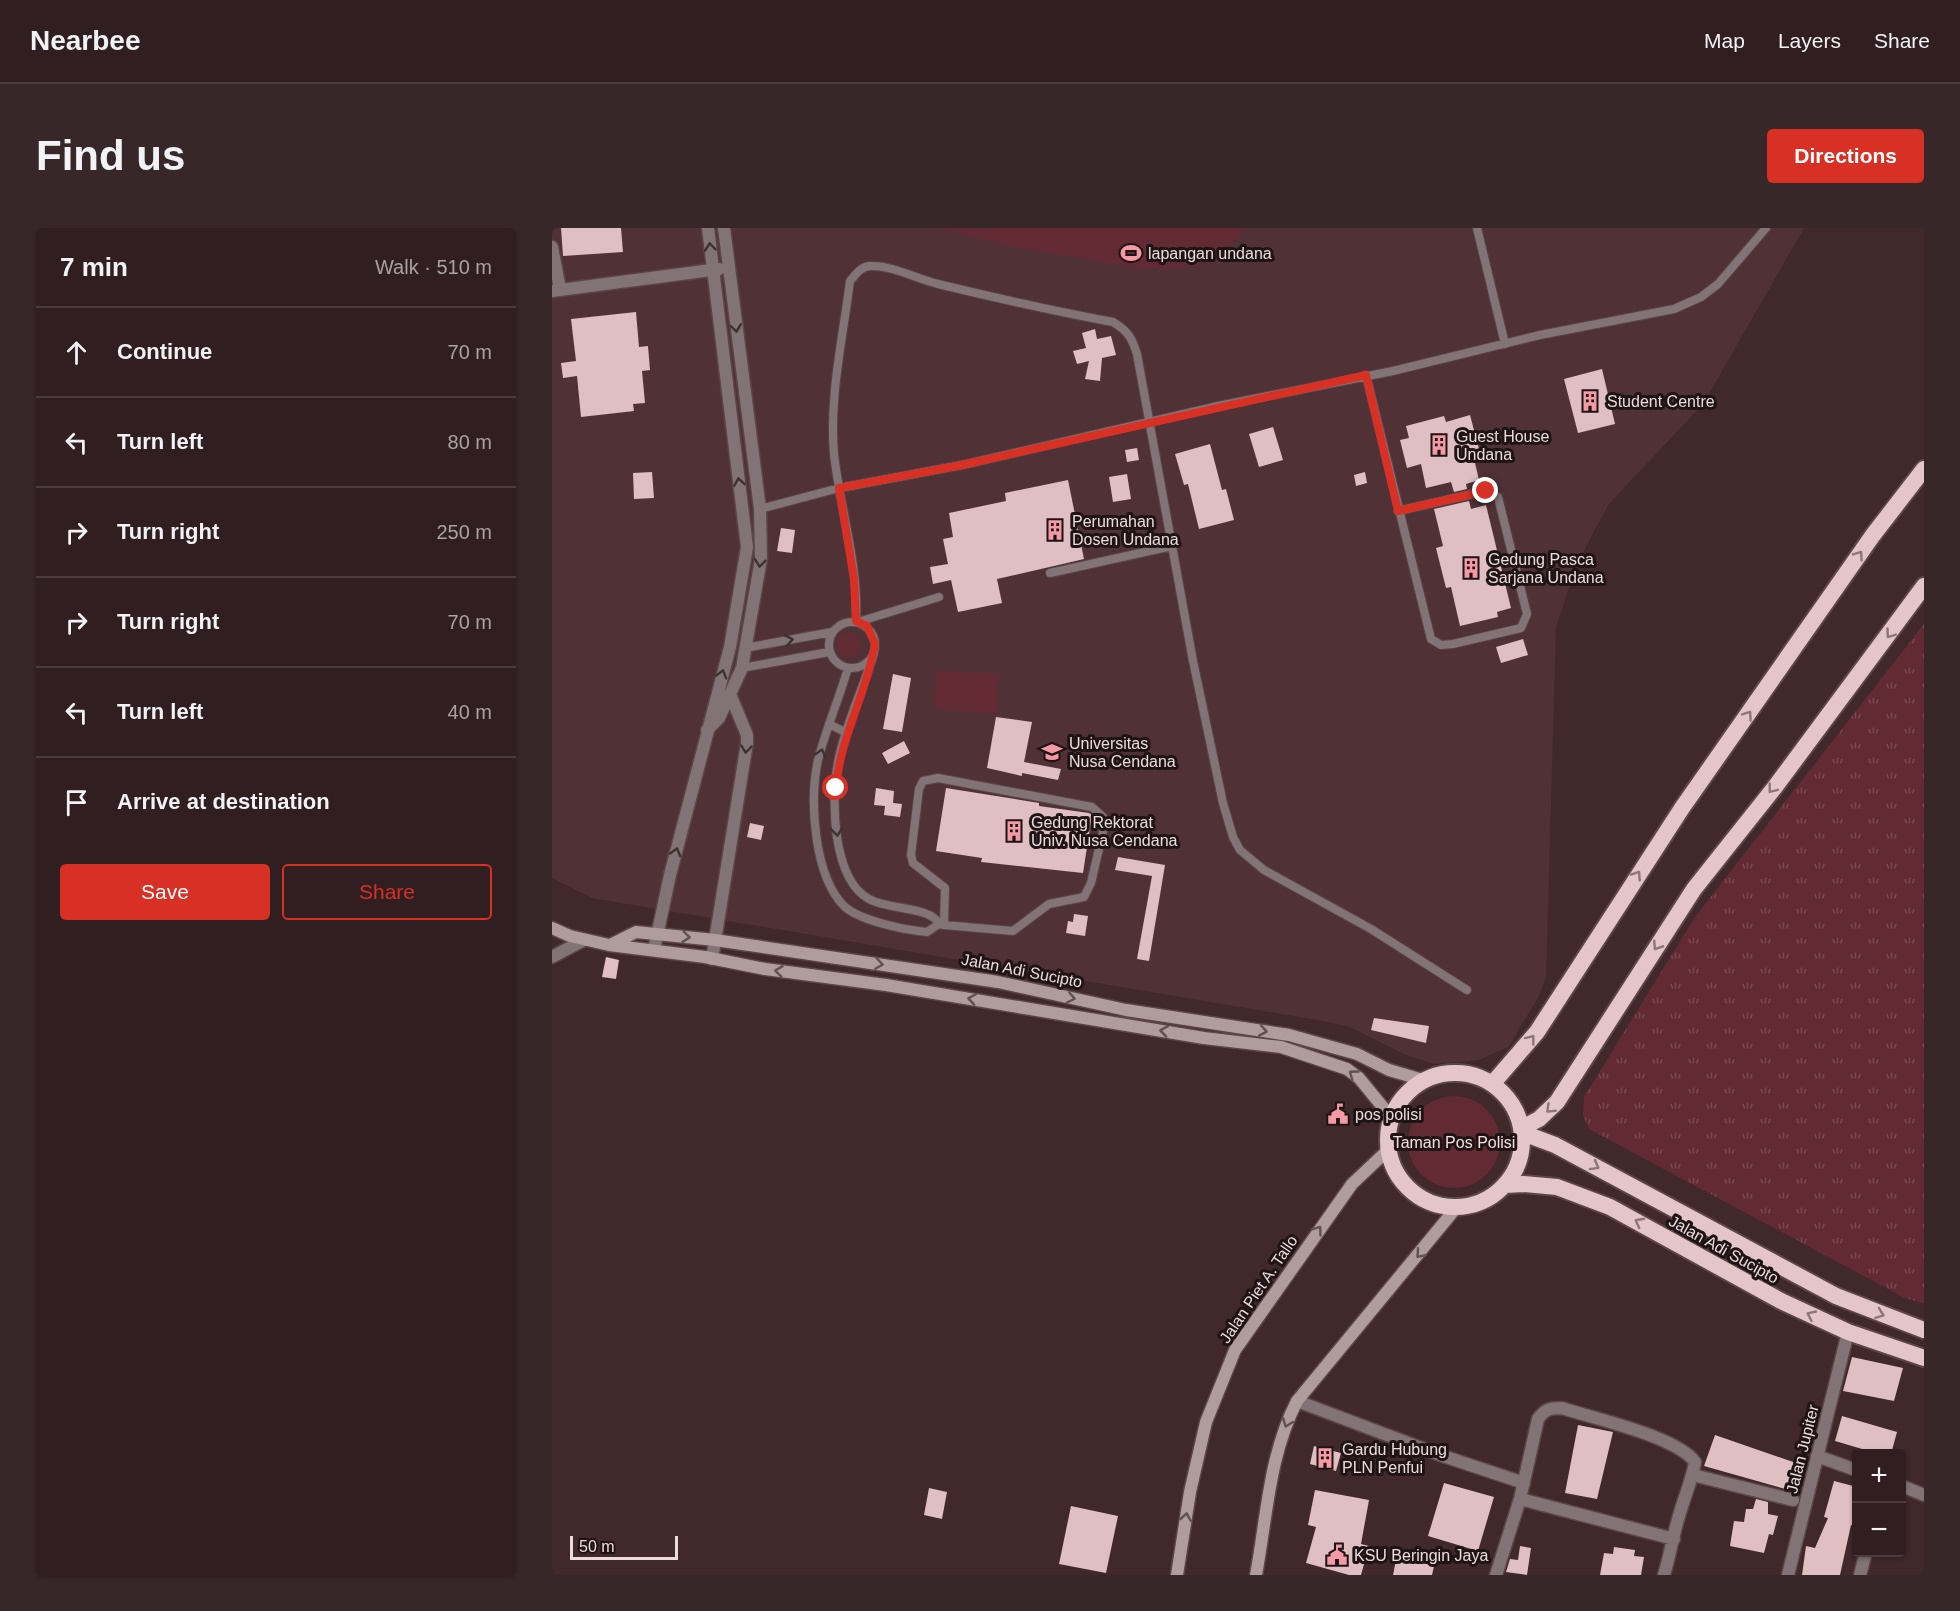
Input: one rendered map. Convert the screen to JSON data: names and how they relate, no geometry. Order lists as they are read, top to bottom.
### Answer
{
  "streets": {
    "highway": ["Jalan Adi Sucipto"],
    "main road": ["Jalan Piet A. Tallo"],
    "street": ["Jalan Jupiter"]
  },
  "crossings": [
    ["Jalan Adi Sucipto", "Jalan Piet A. Tallo"],
    ["Jalan Adi Sucipto", "Jalan Jupiter"]
  ],
  "parks": ["Taman Pos Polisi"],
  "places": {
    "sports": ["lapangan undana"],
    "building": [
      "Student Centre",
      "Guest House Undana",
      "Perumahan Dosen Undana",
      "Gedung Pasca Sarjana Undana",
      "Gedung Rektorat Univ. Nusa Cendana",
      "Gardu Hubung PLN Penfui"
    ],
    "school or university": ["Universitas Nusa Cendana"],
    "public building": ["pos polisi", "KSU Beringin Jaya"]
  },
  "scale_bar": "50 m",
  "page": {
    "header": "Nearbee",
    "nav": ["Map", "Layers", "Share"],
    "buttons": [
      "Directions",
      ["Save", "Share"]
    ],
    "title": "Find us",
    "heading": ["7 min", "Walk · 510 m"],
    "list": [
      ["Continue", "70 m"],
      ["Turn left", "80 m"],
      ["Turn right", "250 m"],
      ["Turn right", "70 m"],
      ["Turn left", "40 m"],
      "Arrive at destination"
    ],
    "map_buttons": ["+", "−"],
    "scale": "50 m"
  }
}
